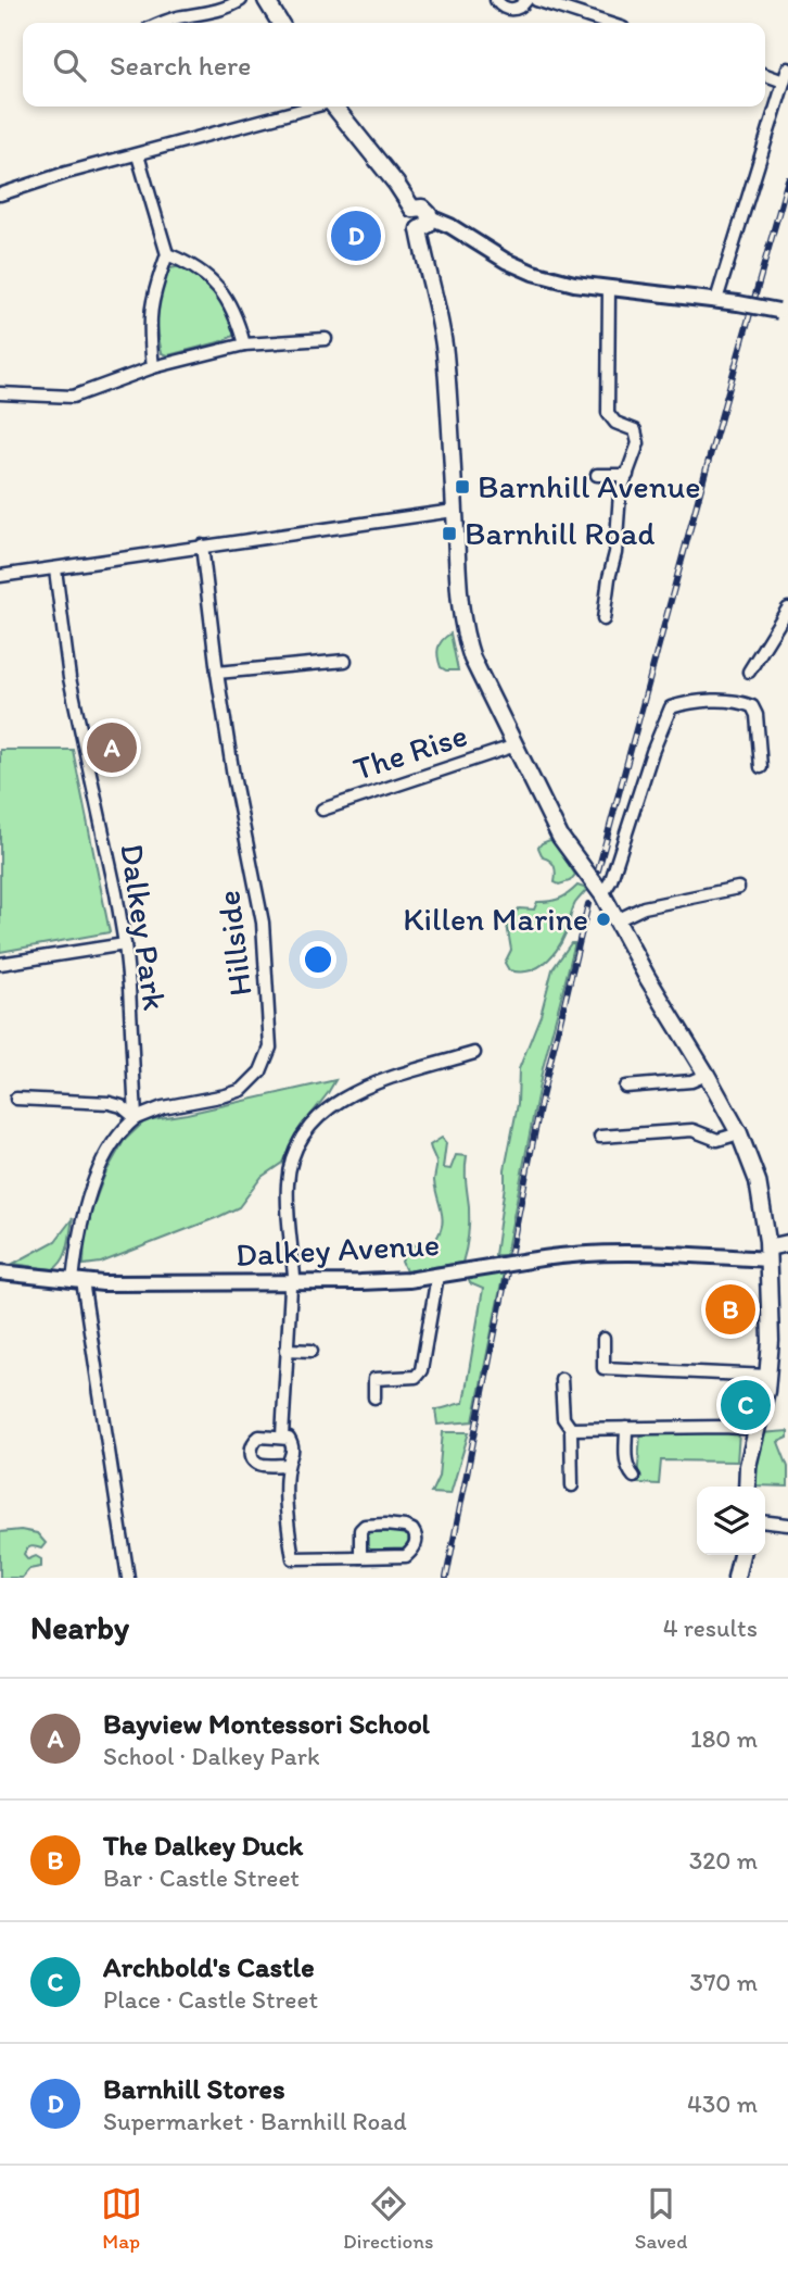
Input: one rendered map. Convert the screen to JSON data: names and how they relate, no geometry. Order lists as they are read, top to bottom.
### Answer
{
  "streets": {
    "street": [
      "The Rise",
      "Dalkey Park",
      "Hillside",
      "Dalkey Avenue"
    ]
  },
  "crossings": [
    ["Dalkey Park", "Hillside"]
  ],
  "places": {
    "transit": ["Barnhill Avenue", "Barnhill Road"],
    "other": ["Killen Marine"]
  },
  "page": {
    "search": "Search here",
    "pins": [
      "D",
      "A",
      "B",
      "C"
    ],
    "heading": ["Nearby", "4 results"],
    "list": [
      {
        "mark": "A",
        "name": "Bayview Montessori School",
        "note": "School · Dalkey Park",
        "value": "180 m"
      },
      {
        "mark": "B",
        "name": "The Dalkey Duck",
        "note": "Bar · Castle Street",
        "value": "320 m"
      },
      {
        "mark": "C",
        "name": "Archbold's Castle",
        "note": "Place · Castle Street",
        "value": "370 m"
      },
      {
        "mark": "D",
        "name": "Barnhill Stores",
        "note": "Supermarket · Barnhill Road",
        "value": "430 m"
      }
    ],
    "nav": ["Map", "Directions", "Saved"]
  }
}
